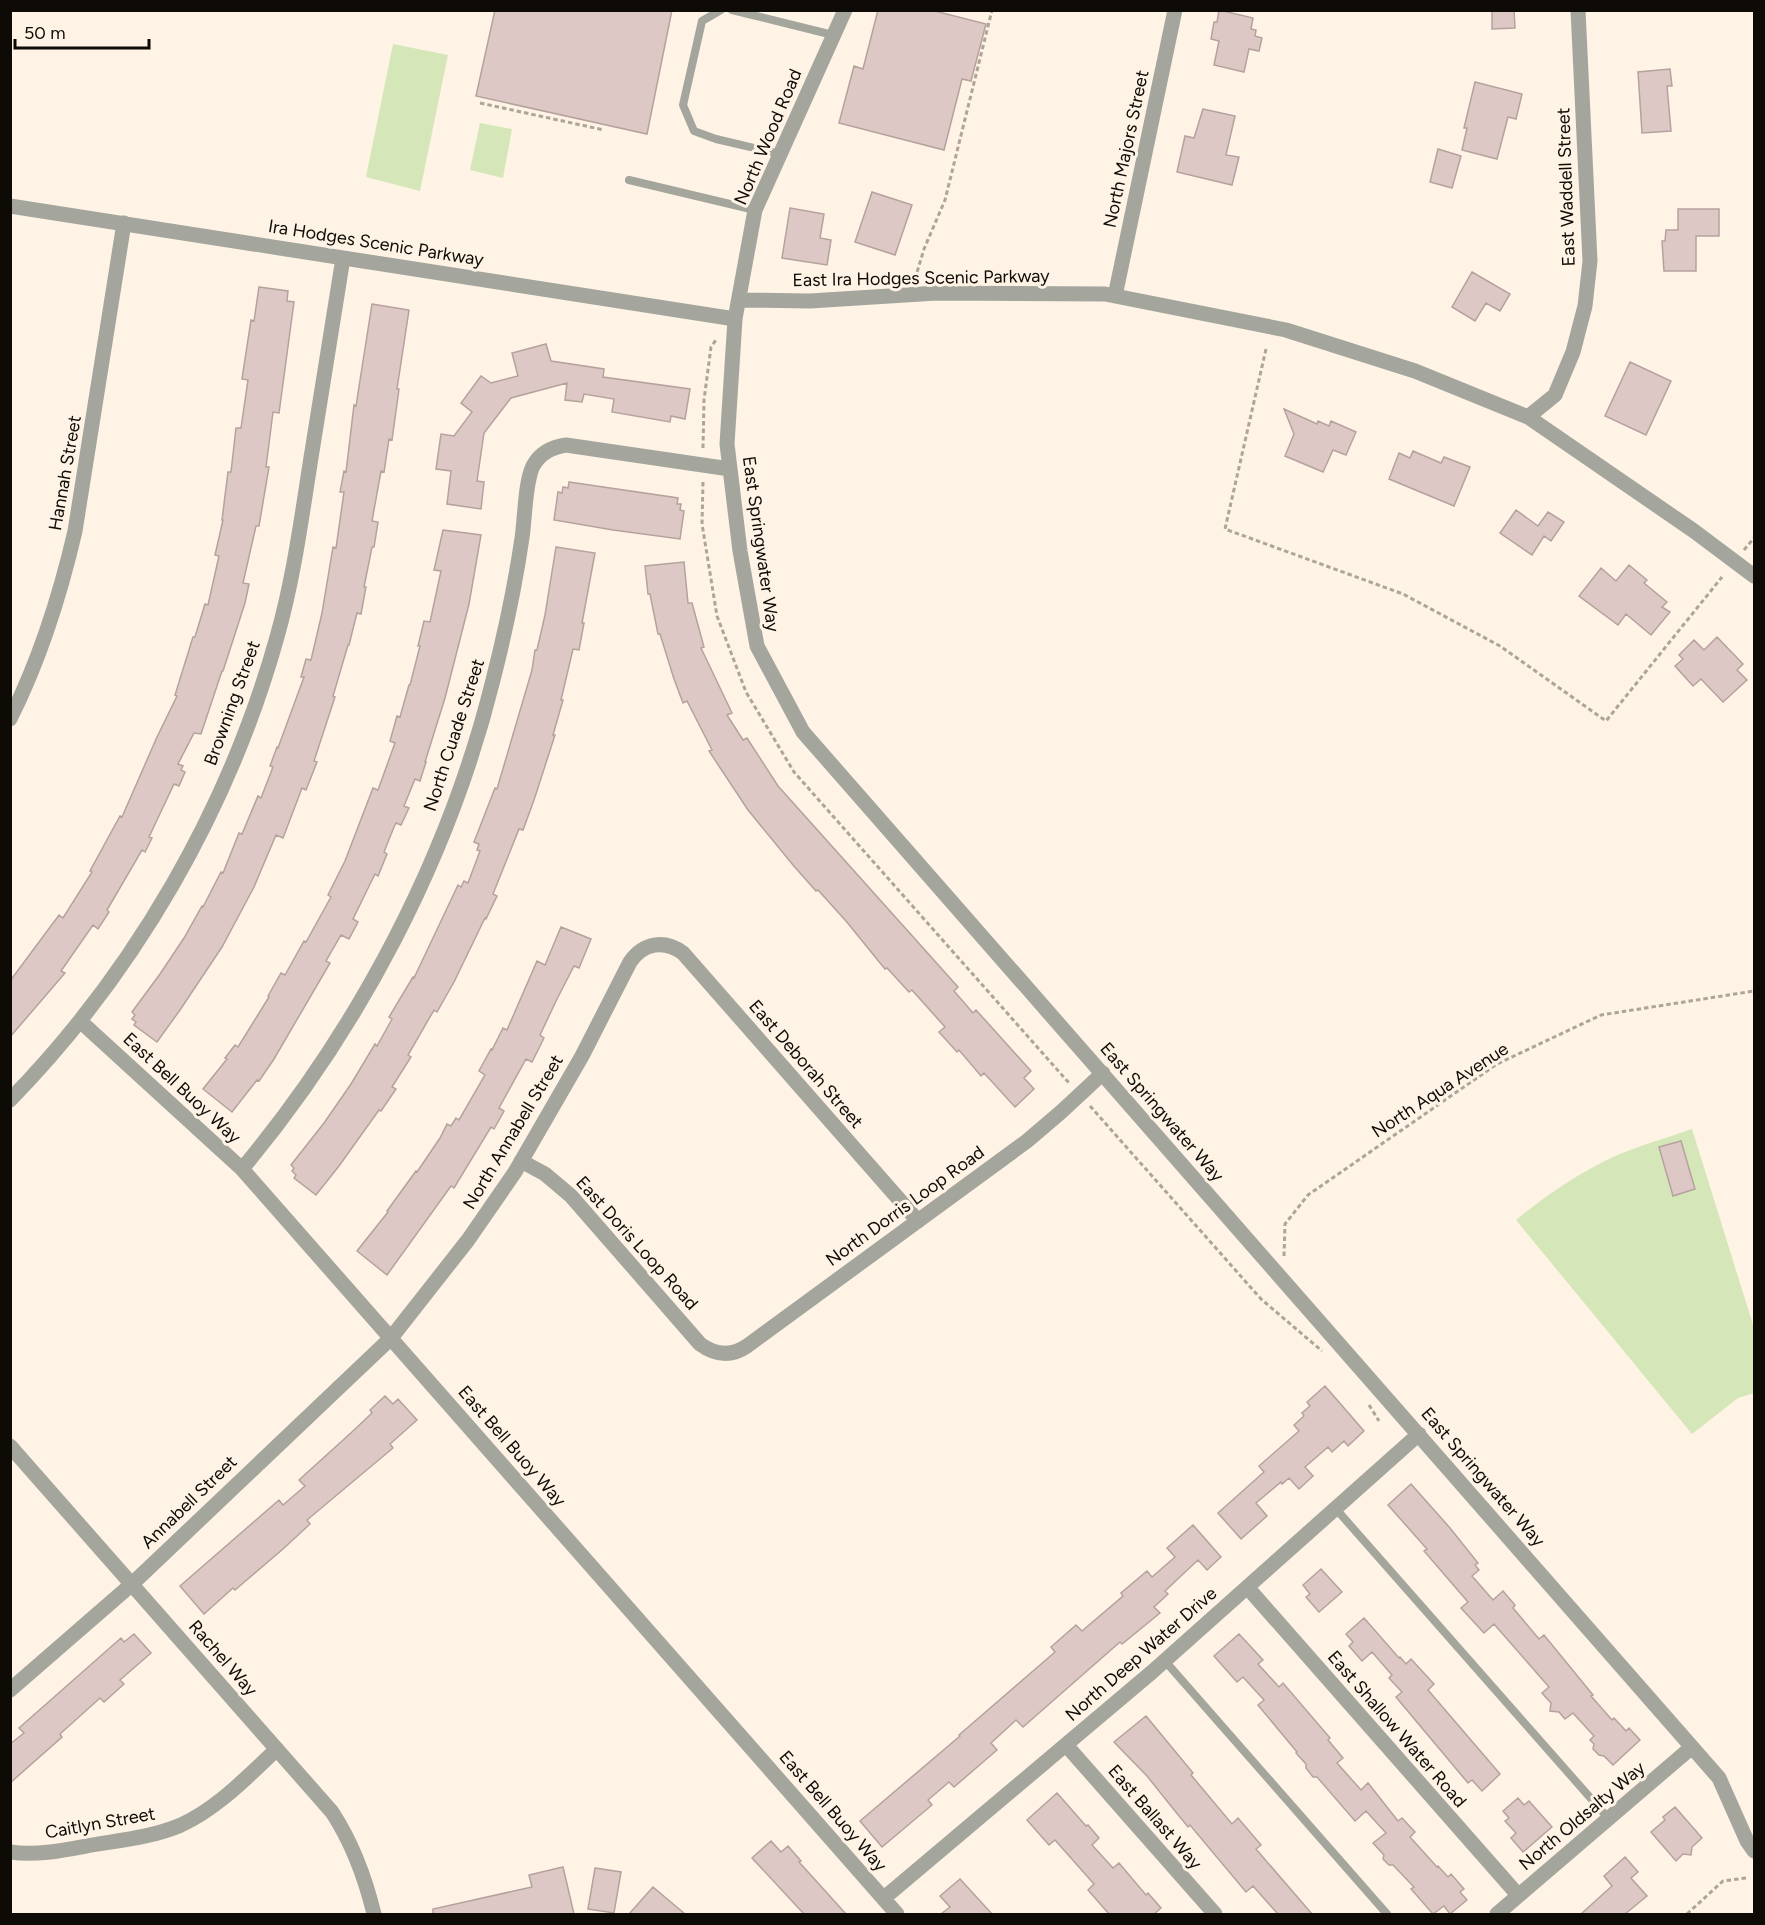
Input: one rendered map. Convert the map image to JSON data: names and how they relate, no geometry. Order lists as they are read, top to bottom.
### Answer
{
  "streets": {
    "street": [
      "North Wood Road",
      "North Majors Street",
      "East Waddell Street",
      "Ira Hodges Scenic Parkway",
      "East Ira Hodges Scenic Parkway",
      "Hannah Street",
      "East Springwater Way",
      "Browning Street",
      "North Cuade Street",
      "East Deborah Street",
      "East Bell Buoy Way",
      "North Annabell Street",
      "North Dorris Loop Road",
      "East Doris Loop Road",
      "Annabell Street",
      "North Deep Water Drive",
      "Rachel Way",
      "East Shallow Water Road",
      "North Oldsalty Way",
      "East Ballast Way",
      "Caitlyn Street"
    ],
    "path": ["North Aqua Avenue"]
  },
  "crossings": [
    ["North Wood Road", "Ira Hodges Scenic Parkway"],
    ["North Wood Road", "East Ira Hodges Scenic Parkway"],
    ["North Wood Road", "East Springwater Way"],
    ["North Majors Street", "East Ira Hodges Scenic Parkway"],
    ["East Waddell Street", "East Ira Hodges Scenic Parkway"],
    ["Ira Hodges Scenic Parkway", "Hannah Street"],
    ["Ira Hodges Scenic Parkway", "East Springwater Way"],
    ["Ira Hodges Scenic Parkway", "Browning Street"],
    ["East Springwater Way", "North Cuade Street"],
    ["East Springwater Way", "North Aqua Avenue"],
    ["East Springwater Way", "North Dorris Loop Road"],
    ["East Springwater Way", "North Deep Water Drive"],
    ["East Springwater Way", "North Oldsalty Way"],
    ["Browning Street", "East Bell Buoy Way"],
    ["North Cuade Street", "East Bell Buoy Way"],
    ["East Deborah Street", "North Annabell Street"],
    ["East Deborah Street", "North Dorris Loop Road"],
    ["East Bell Buoy Way", "North Annabell Street"],
    ["East Bell Buoy Way", "Annabell Street"],
    ["East Bell Buoy Way", "North Deep Water Drive"],
    ["North Annabell Street", "East Doris Loop Road"],
    ["North Annabell Street", "Annabell Street"],
    ["North Dorris Loop Road", "East Doris Loop Road"],
    ["Annabell Street", "Rachel Way"],
    ["North Deep Water Drive", "East Shallow Water Road"],
    ["North Deep Water Drive", "East Ballast Way"],
    ["Rachel Way", "Caitlyn Street"],
    ["East Shallow Water Road", "North Oldsalty Way"]
  ],
  "scale_bar": "50 m"
}
